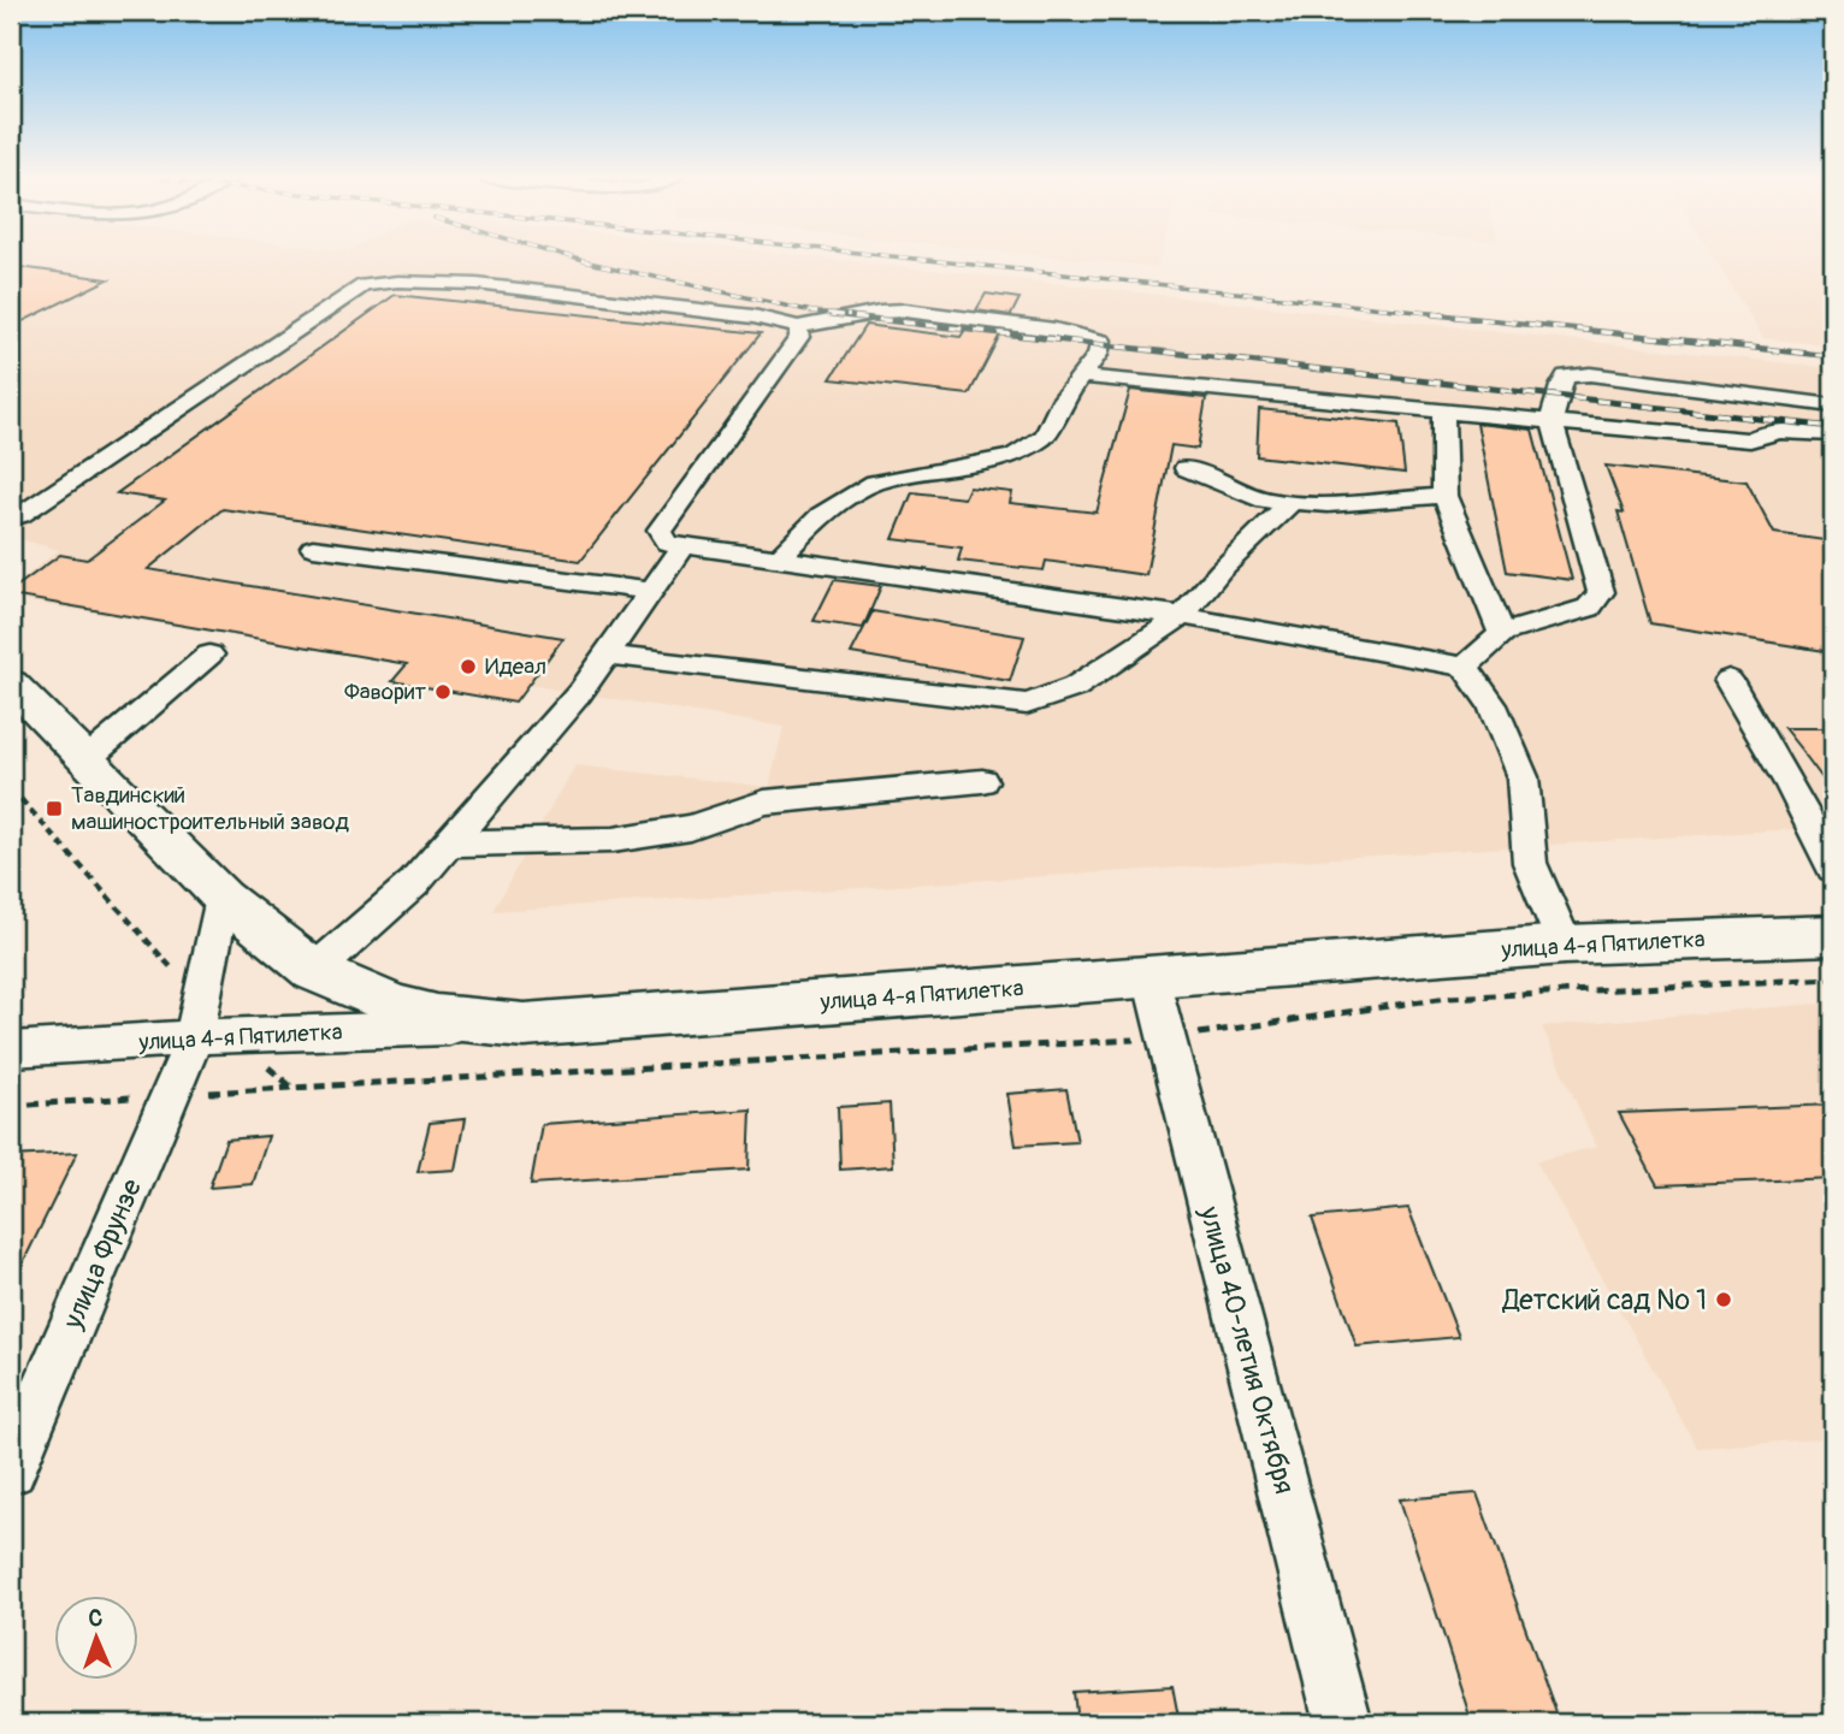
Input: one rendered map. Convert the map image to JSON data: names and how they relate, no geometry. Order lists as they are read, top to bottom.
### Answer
{
  "streets": {
    "main road": ["улица 4-я Пятилетка"],
    "street": ["улица Фрунзе", "улица 40-летия Октября"]
  },
  "crossings": [
    ["улица 4-я Пятилетка", "улица Фрунзе"],
    ["улица 4-я Пятилетка", "улица 40-летия Октября"]
  ],
  "places": {
    "other": ["Идеал", "Фаворит", "Детский сад № 1"],
    "transit": ["Тавдинский машиностроительный завод"]
  },
  "north": "top"
}
